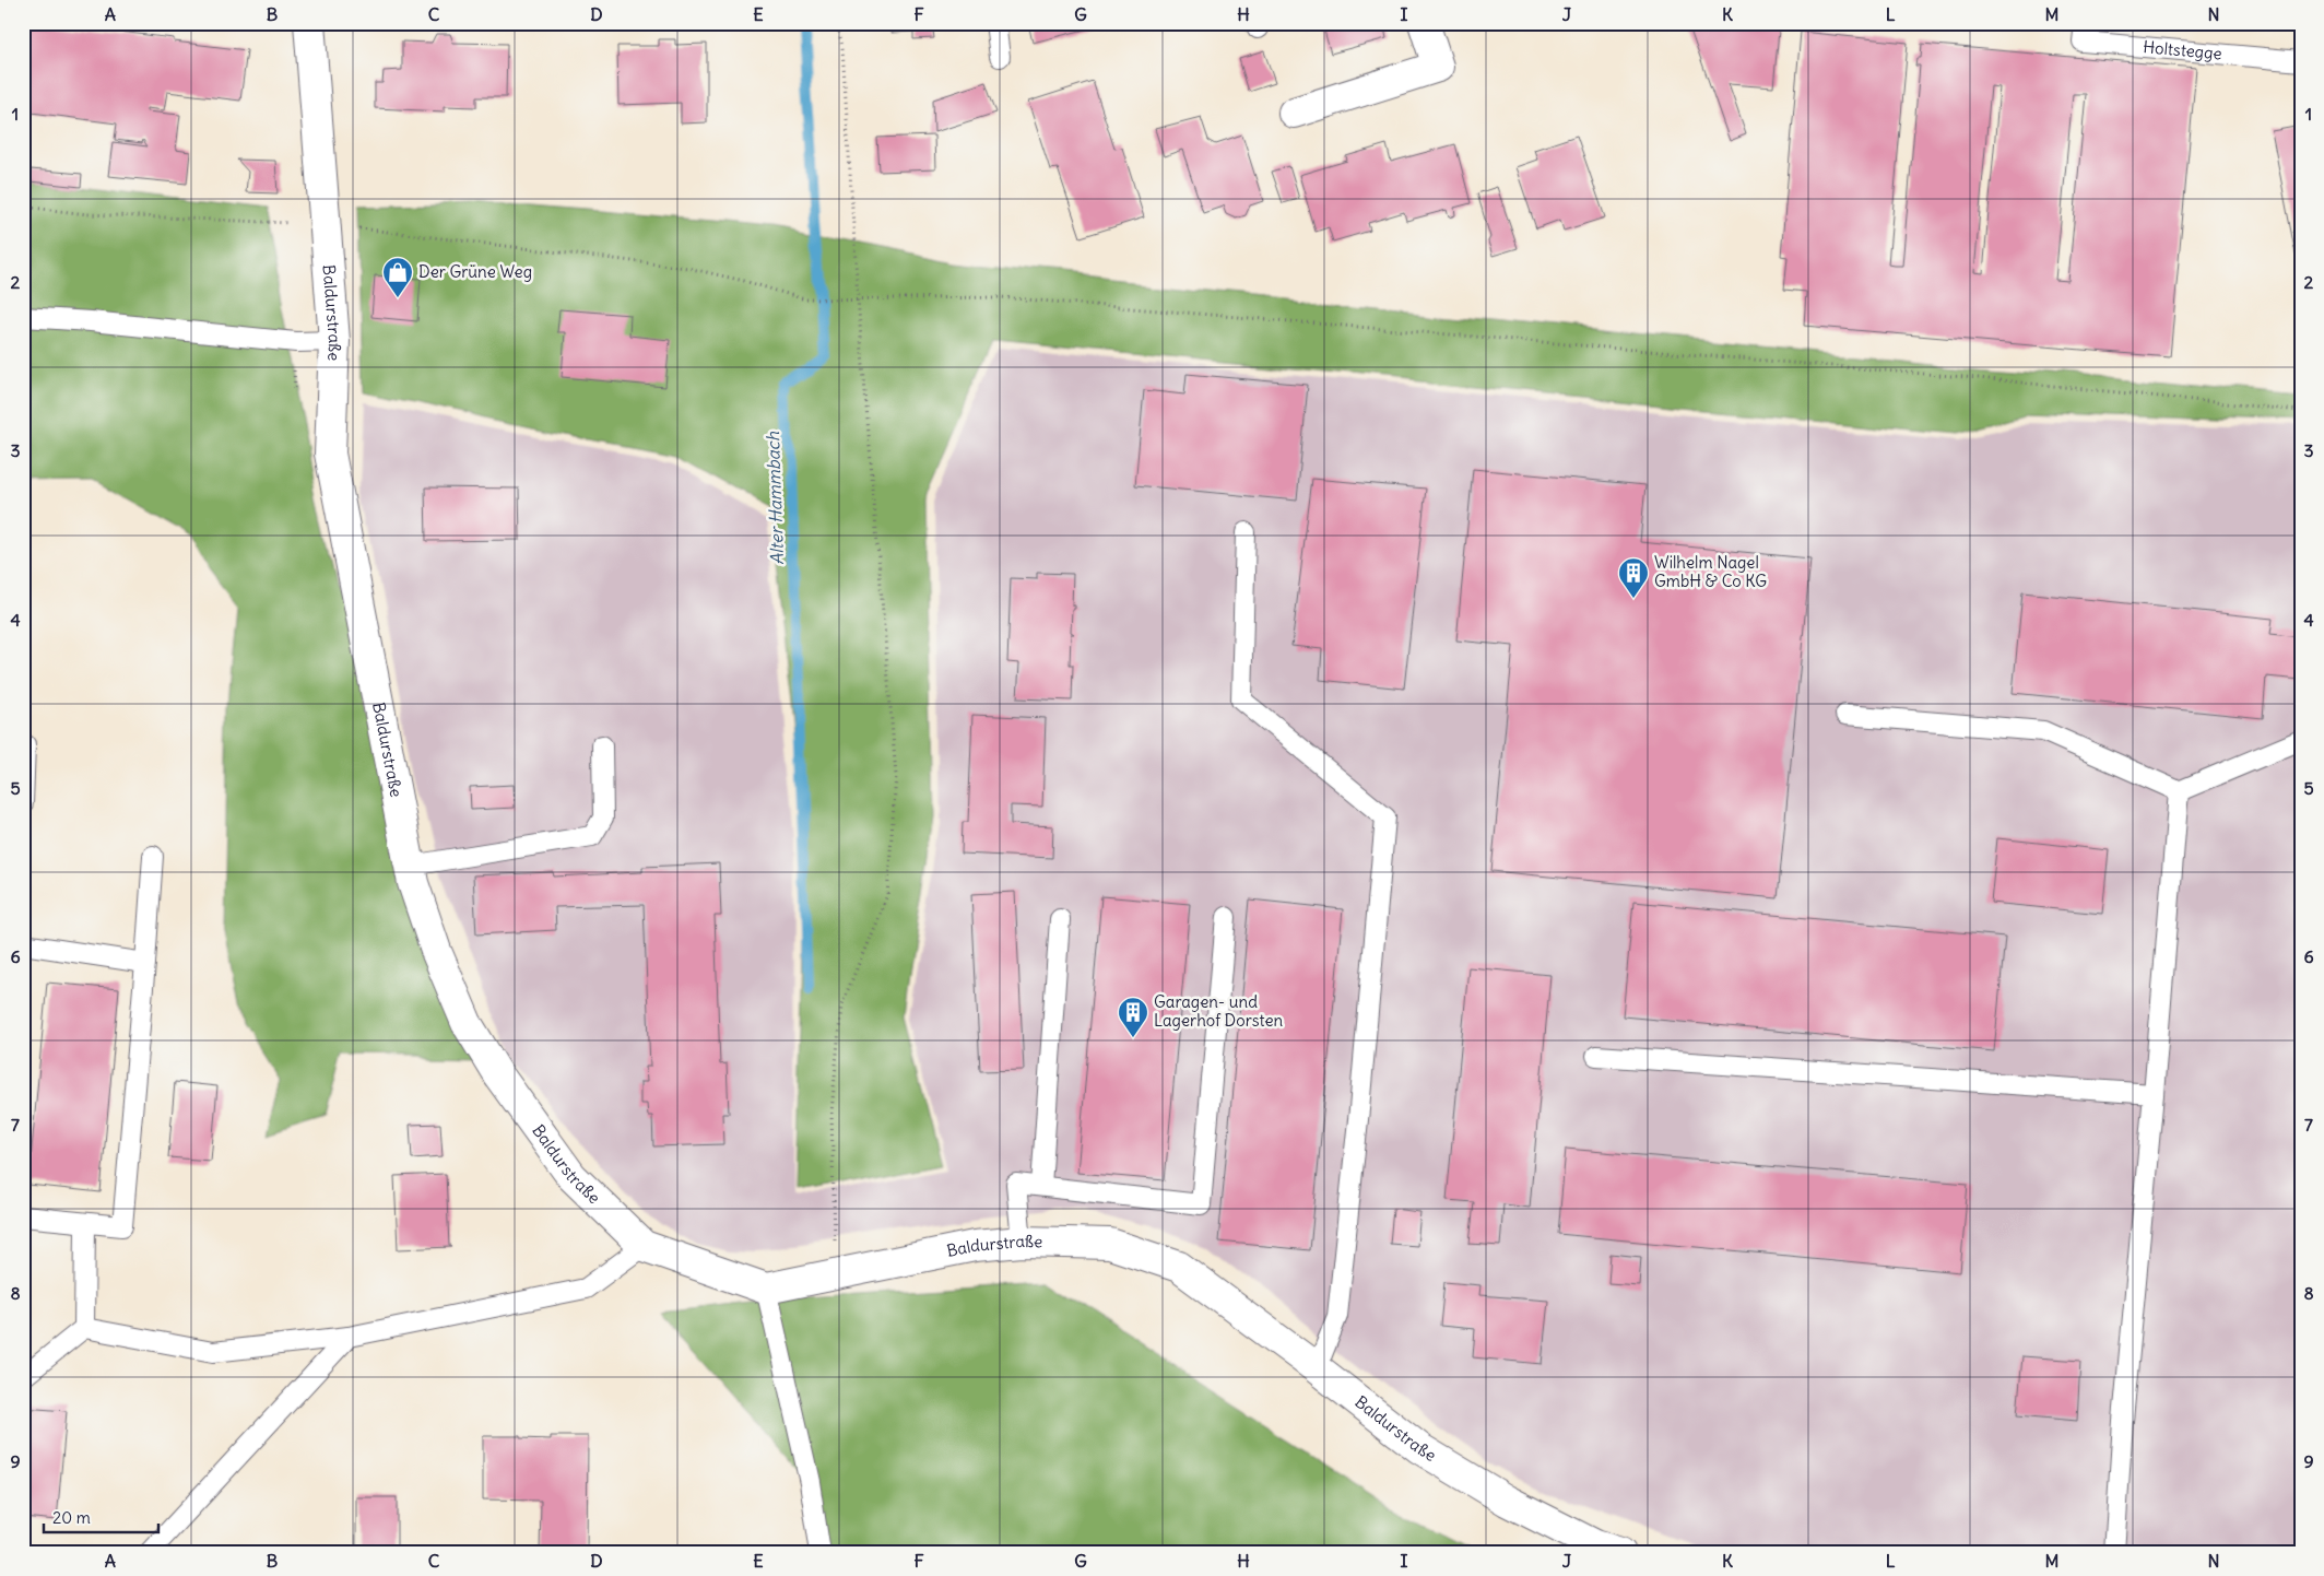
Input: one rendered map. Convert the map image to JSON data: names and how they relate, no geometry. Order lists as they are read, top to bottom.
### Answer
{
  "streets": {
    "street": ["Baldurstraße"],
    "lane": ["Holtstegge"]
  },
  "water": ["Alter Hammbach"],
  "places": {
    "shop": ["Der Grüne Weg"],
    "building": ["Wilhelm Nagel GmbH & Co KG", "Garagen- und Lagerhof Dorsten"]
  },
  "scale_bar": "20 m",
  "grid": {
    "columns": [
      "A",
      "B",
      "C",
      "D",
      "E",
      "F",
      "G",
      "H",
      "I",
      "J",
      "K",
      "L",
      "M",
      "N"
    ],
    "rows": [
      "1",
      "2",
      "3",
      "4",
      "5",
      "6",
      "7",
      "8",
      "9"
    ]
  }
}
